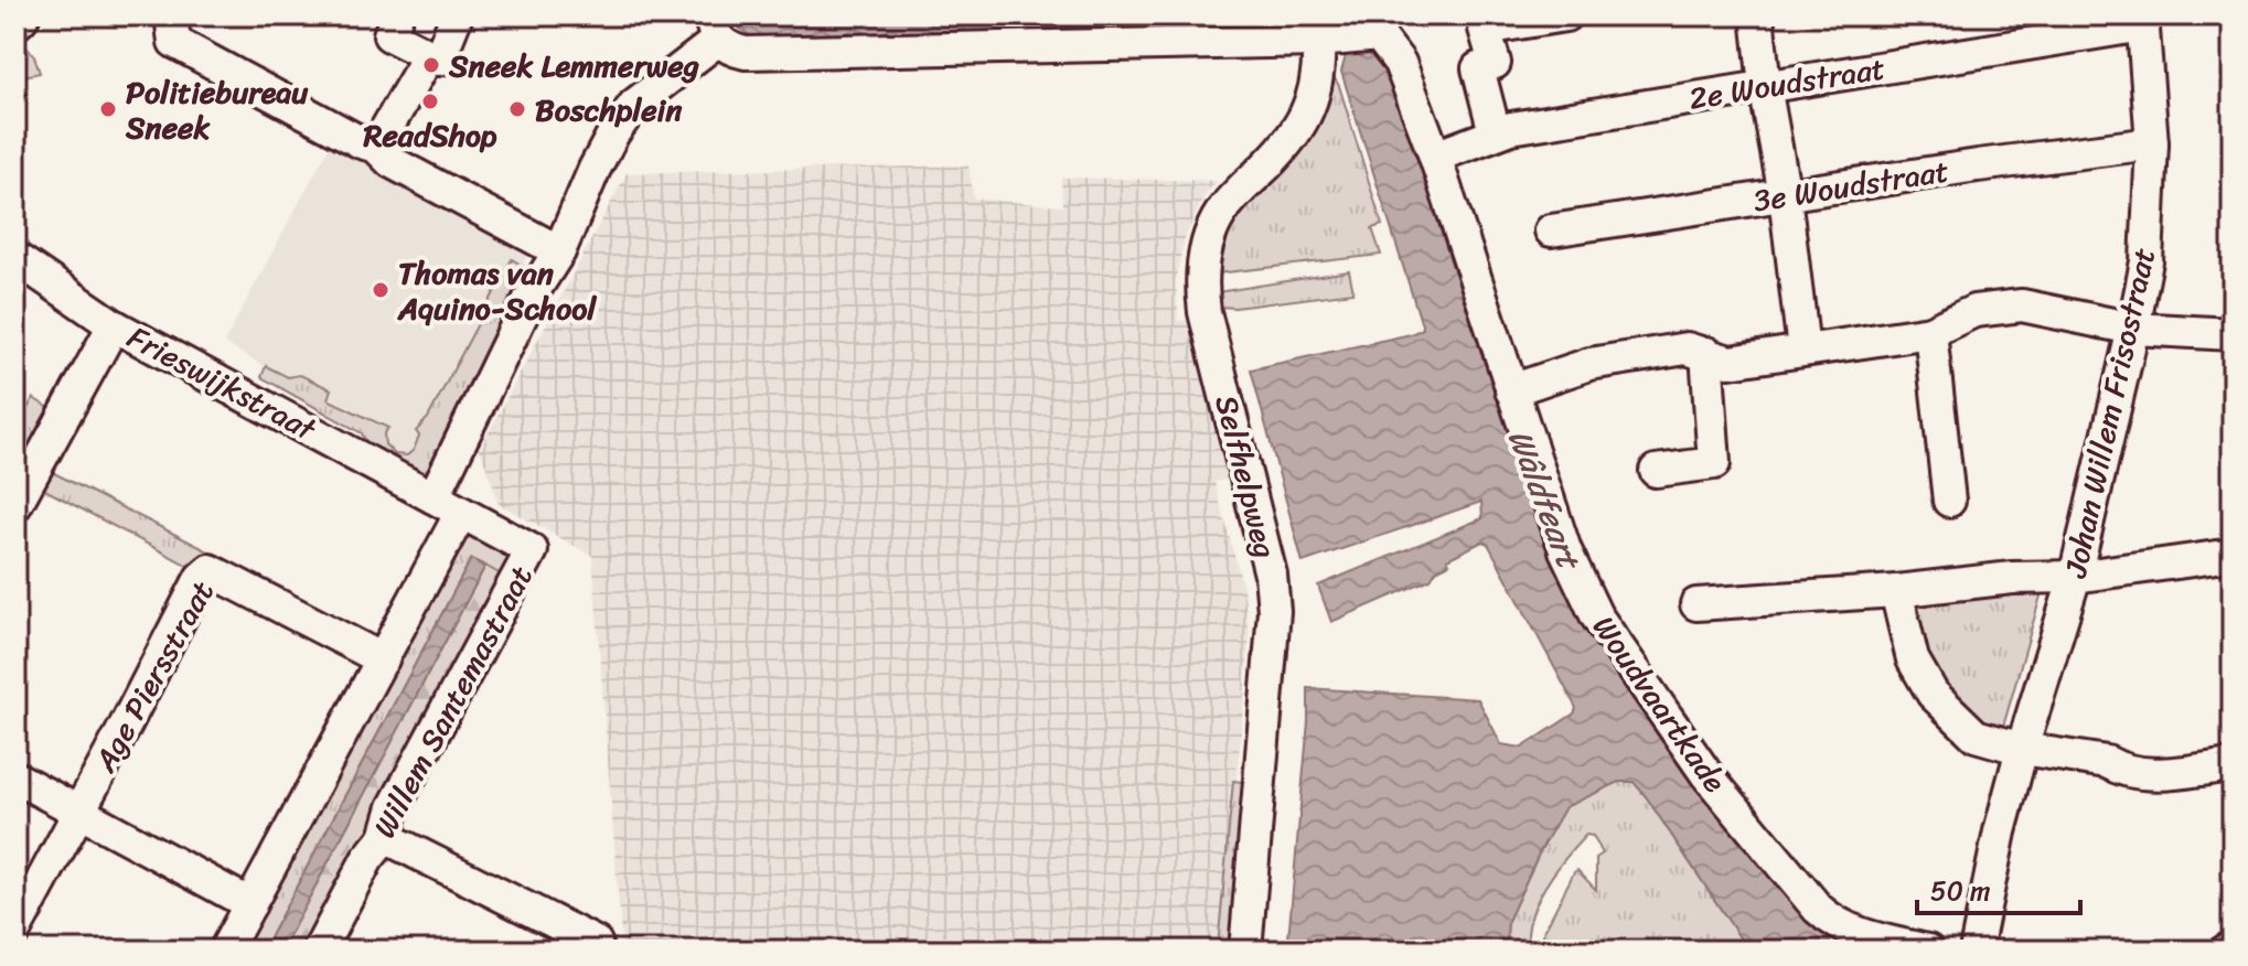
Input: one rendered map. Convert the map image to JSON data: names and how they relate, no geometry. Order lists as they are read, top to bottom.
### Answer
{
  "streets": {
    "street": [
      "2e Woudstraat",
      "3e Woudstraat",
      "Frieswijkstraat",
      "Johan Willem Frisostraat",
      "Selfhelpweg",
      "Age Piersstraat",
      "Willem Santemastraat",
      "Woudvaartkade"
    ]
  },
  "crossings": [
    ["2e Woudstraat", "Johan Willem Frisostraat"],
    ["2e Woudstraat", "Woudvaartkade"],
    ["3e Woudstraat", "Johan Willem Frisostraat"],
    ["Frieswijkstraat", "Willem Santemastraat"],
    ["Selfhelpweg", "Woudvaartkade"]
  ],
  "water": ["Wâldfeart"],
  "places": [
    "Sneek Lemmerweg",
    "ReadShop",
    "Politiebureau Sneek",
    "Boschplein",
    "Thomas van Aquino-School"
  ],
  "scale_bar": "50 m"
}
